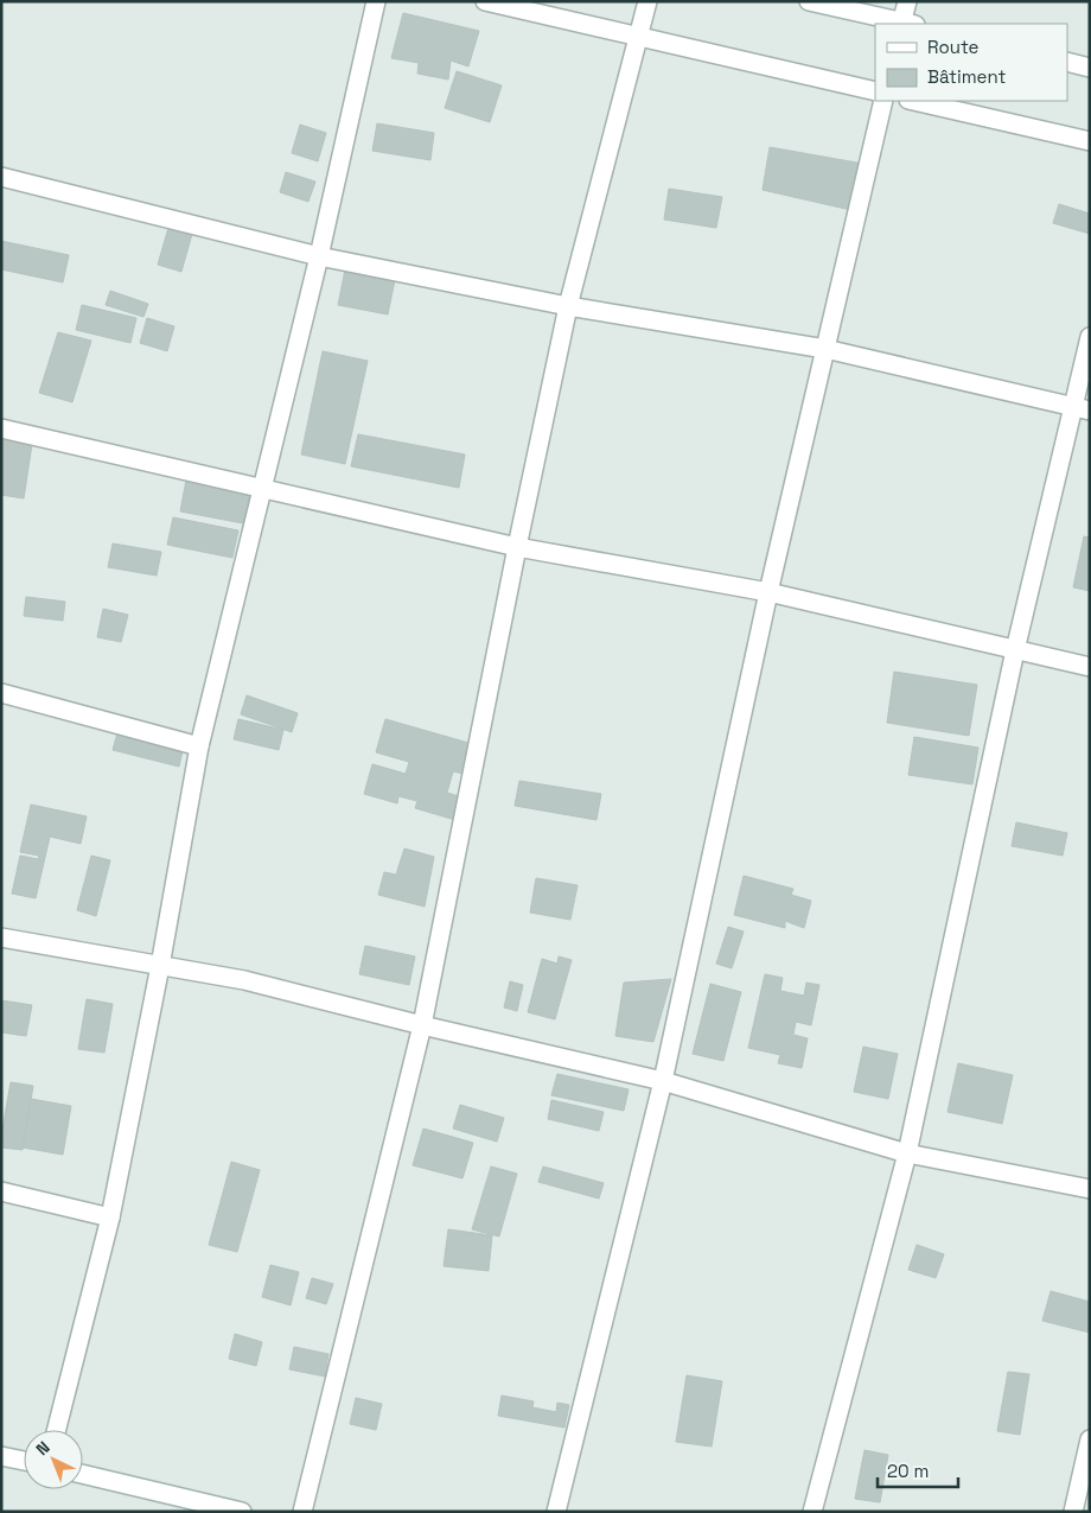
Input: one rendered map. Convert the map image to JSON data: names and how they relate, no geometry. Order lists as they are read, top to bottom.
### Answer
{
  "legend": ["Route", "Bâtiment"],
  "scale_bar": "20 m",
  "north": "top left"
}
